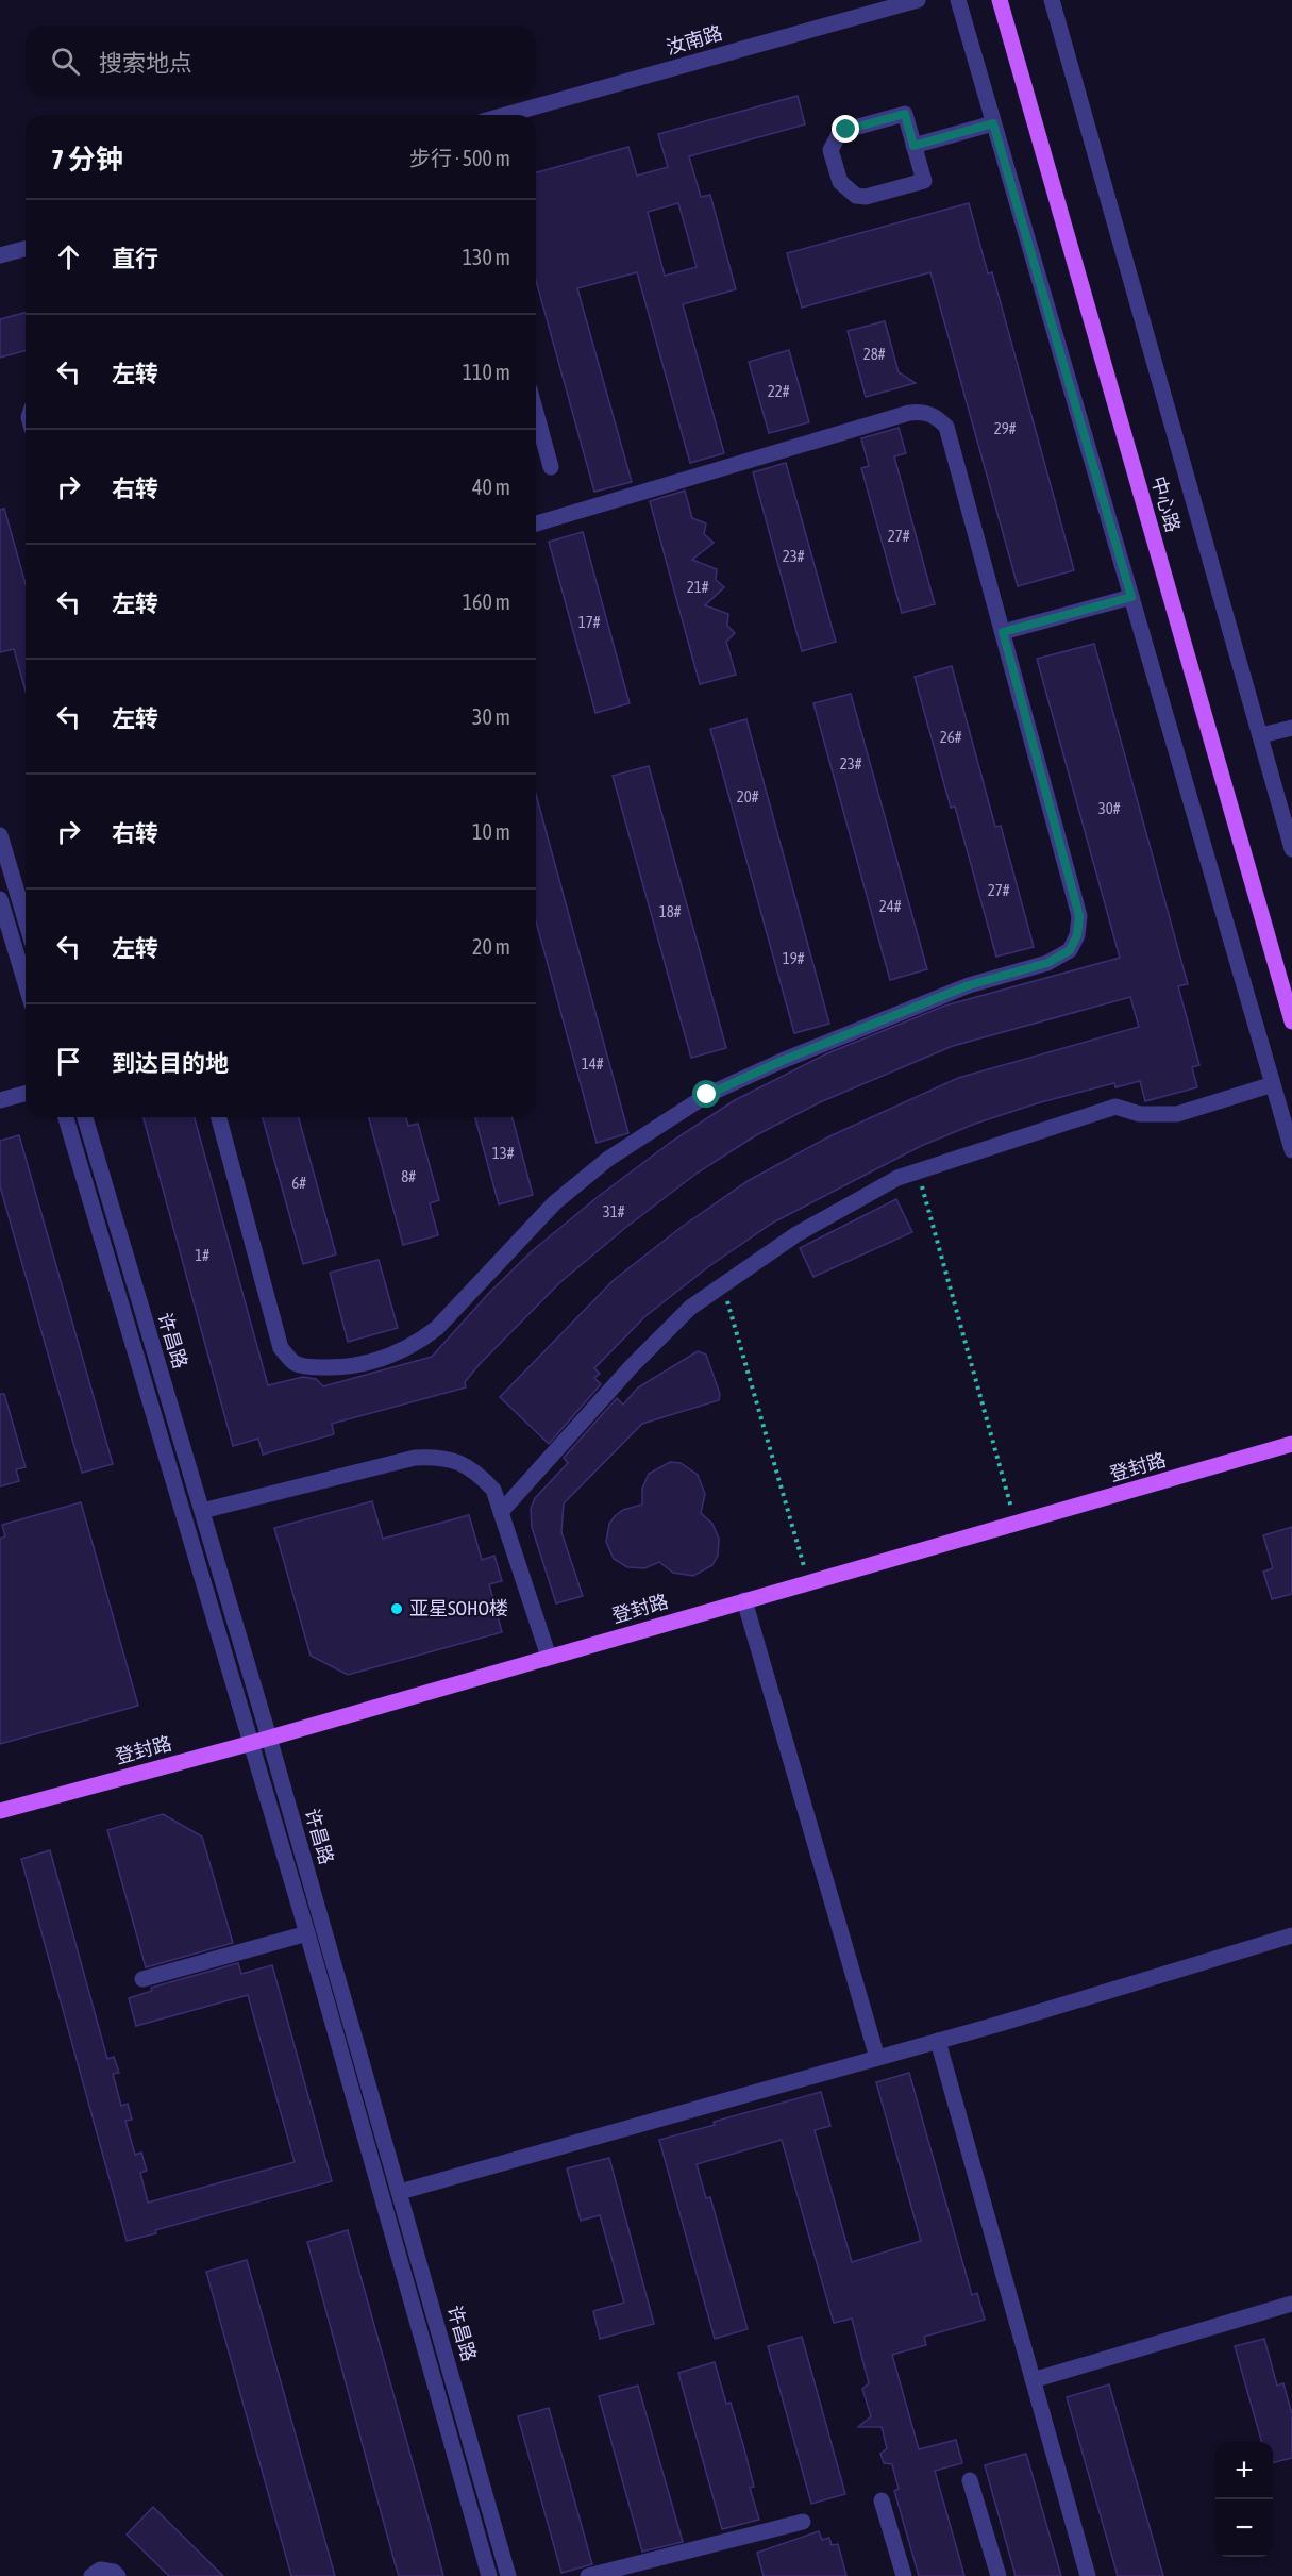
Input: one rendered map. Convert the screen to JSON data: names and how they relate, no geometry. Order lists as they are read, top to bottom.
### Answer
{
  "streets": {
    "main road": ["中心路", "登封路"],
    "street": ["汝南路", "许昌路"]
  },
  "crossings": [
    ["许昌路", "登封路"]
  ],
  "places": ["亚星SOHO楼"],
  "house_numbers": [
    "28#",
    "22#",
    "29#",
    "27#",
    "23#",
    "21#",
    "17#",
    "26#",
    "23#",
    "20#",
    "30#",
    "27#",
    "24#",
    "18#",
    "19#",
    "14#",
    "13#",
    "8#",
    "6#",
    "31#",
    "1#"
  ],
  "page": {
    "search": "搜索地点",
    "heading": ["7 分钟", "步行 · 500 m"],
    "list": [
      ["直行", "130 m"],
      ["左转", "110 m"],
      ["右转", "40 m"],
      ["左转", "160 m"],
      ["左转", "30 m"],
      ["右转", "10 m"],
      ["左转", "20 m"],
      "到达目的地"
    ],
    "map_buttons": ["+", "−"]
  }
}
